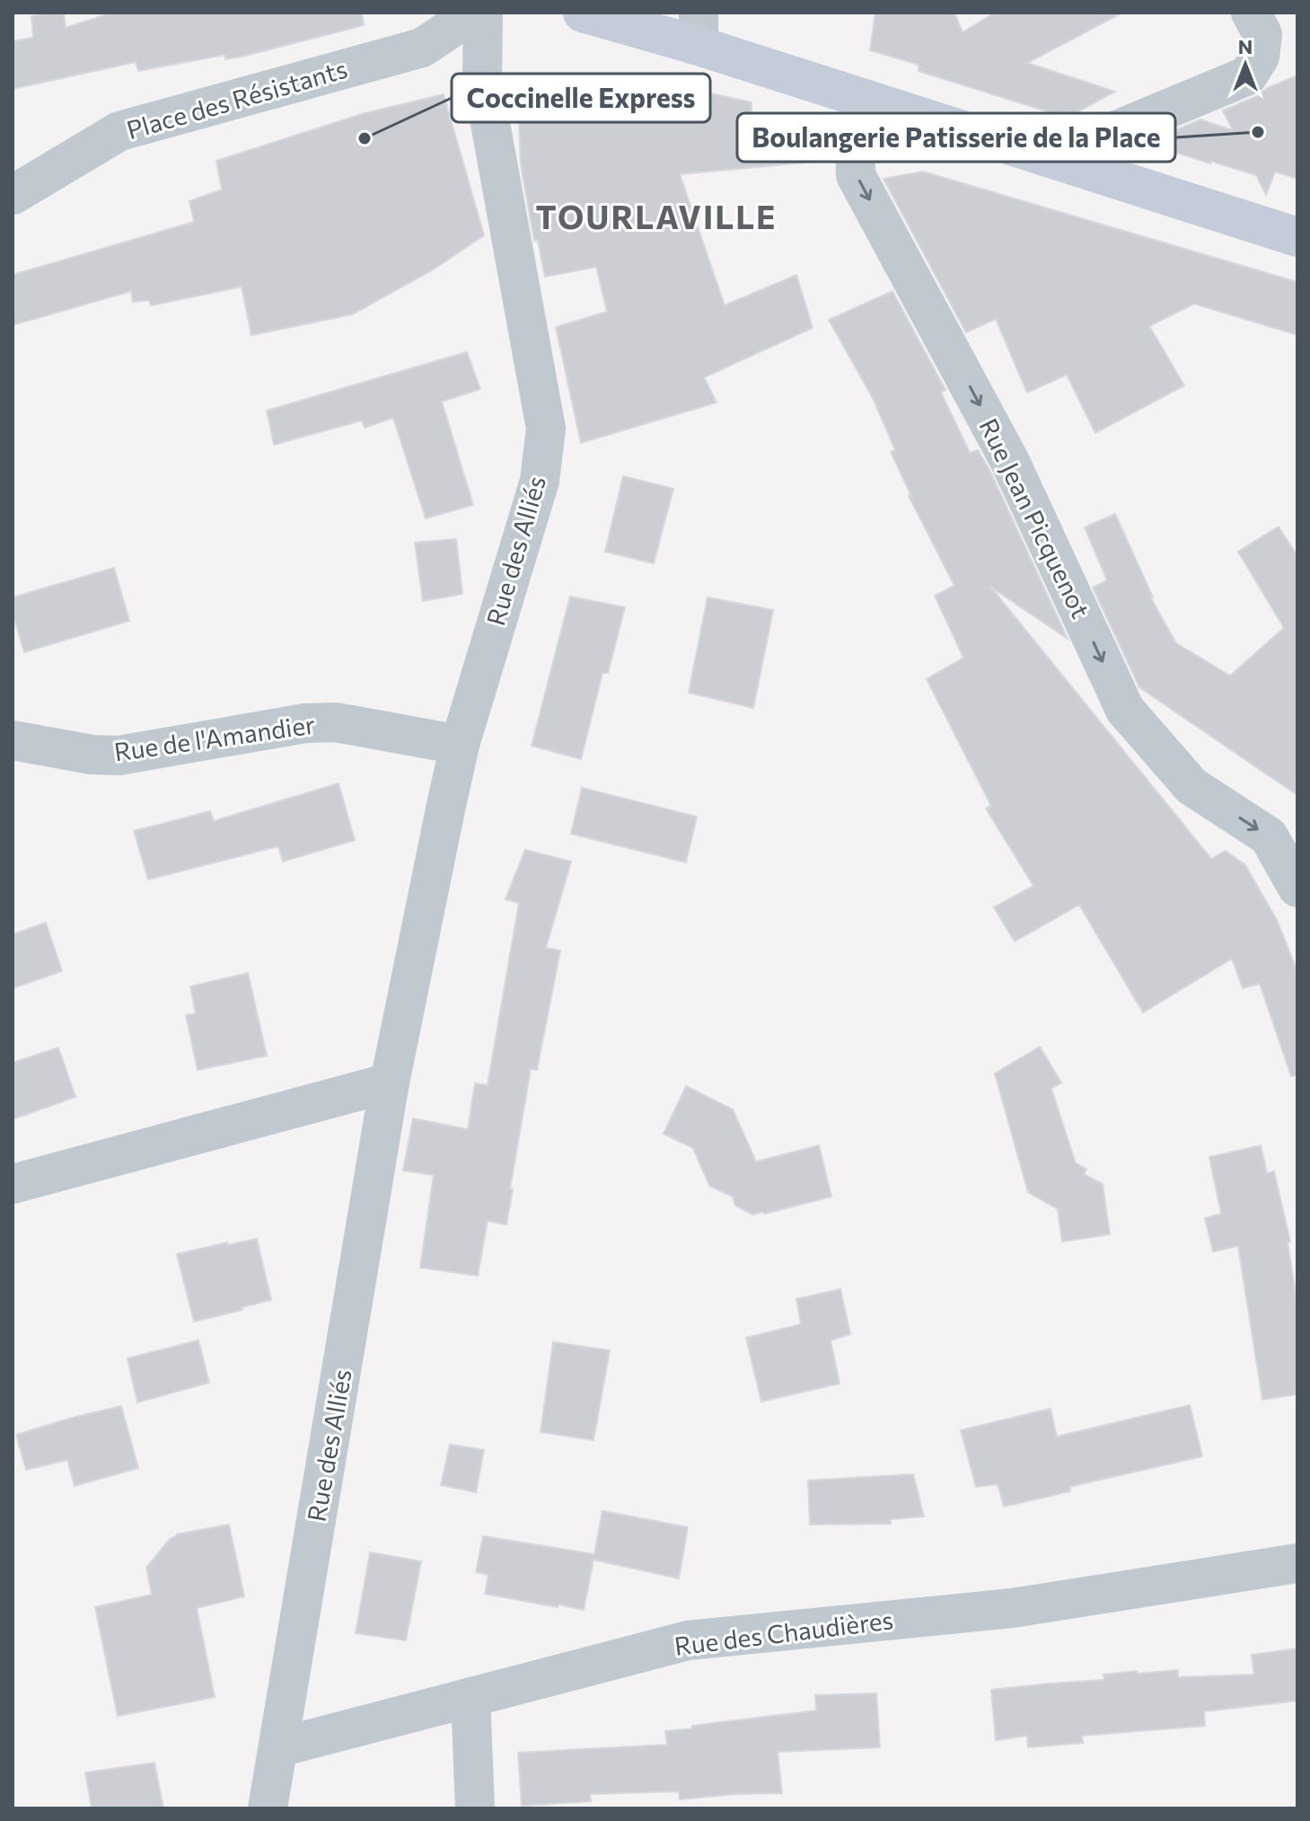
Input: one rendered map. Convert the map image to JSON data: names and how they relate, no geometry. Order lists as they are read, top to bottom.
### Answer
{
  "streets": {
    "street": [
      "Place des Résistants",
      "Rue Jean Picquenot",
      "Rue des Alliés",
      "Rue de l'Amandier",
      "Rue des Chaudières"
    ]
  },
  "crossings": [
    ["Rue des Alliés", "Rue de l'Amandier"],
    ["Rue des Alliés", "Rue des Chaudières"]
  ],
  "one_way": ["Rue Jean Picquenot"],
  "districts": ["TOURLAVILLE"],
  "places": ["Boulangerie Patisserie de la Place", "Coccinelle Express"],
  "north": "top"
}
